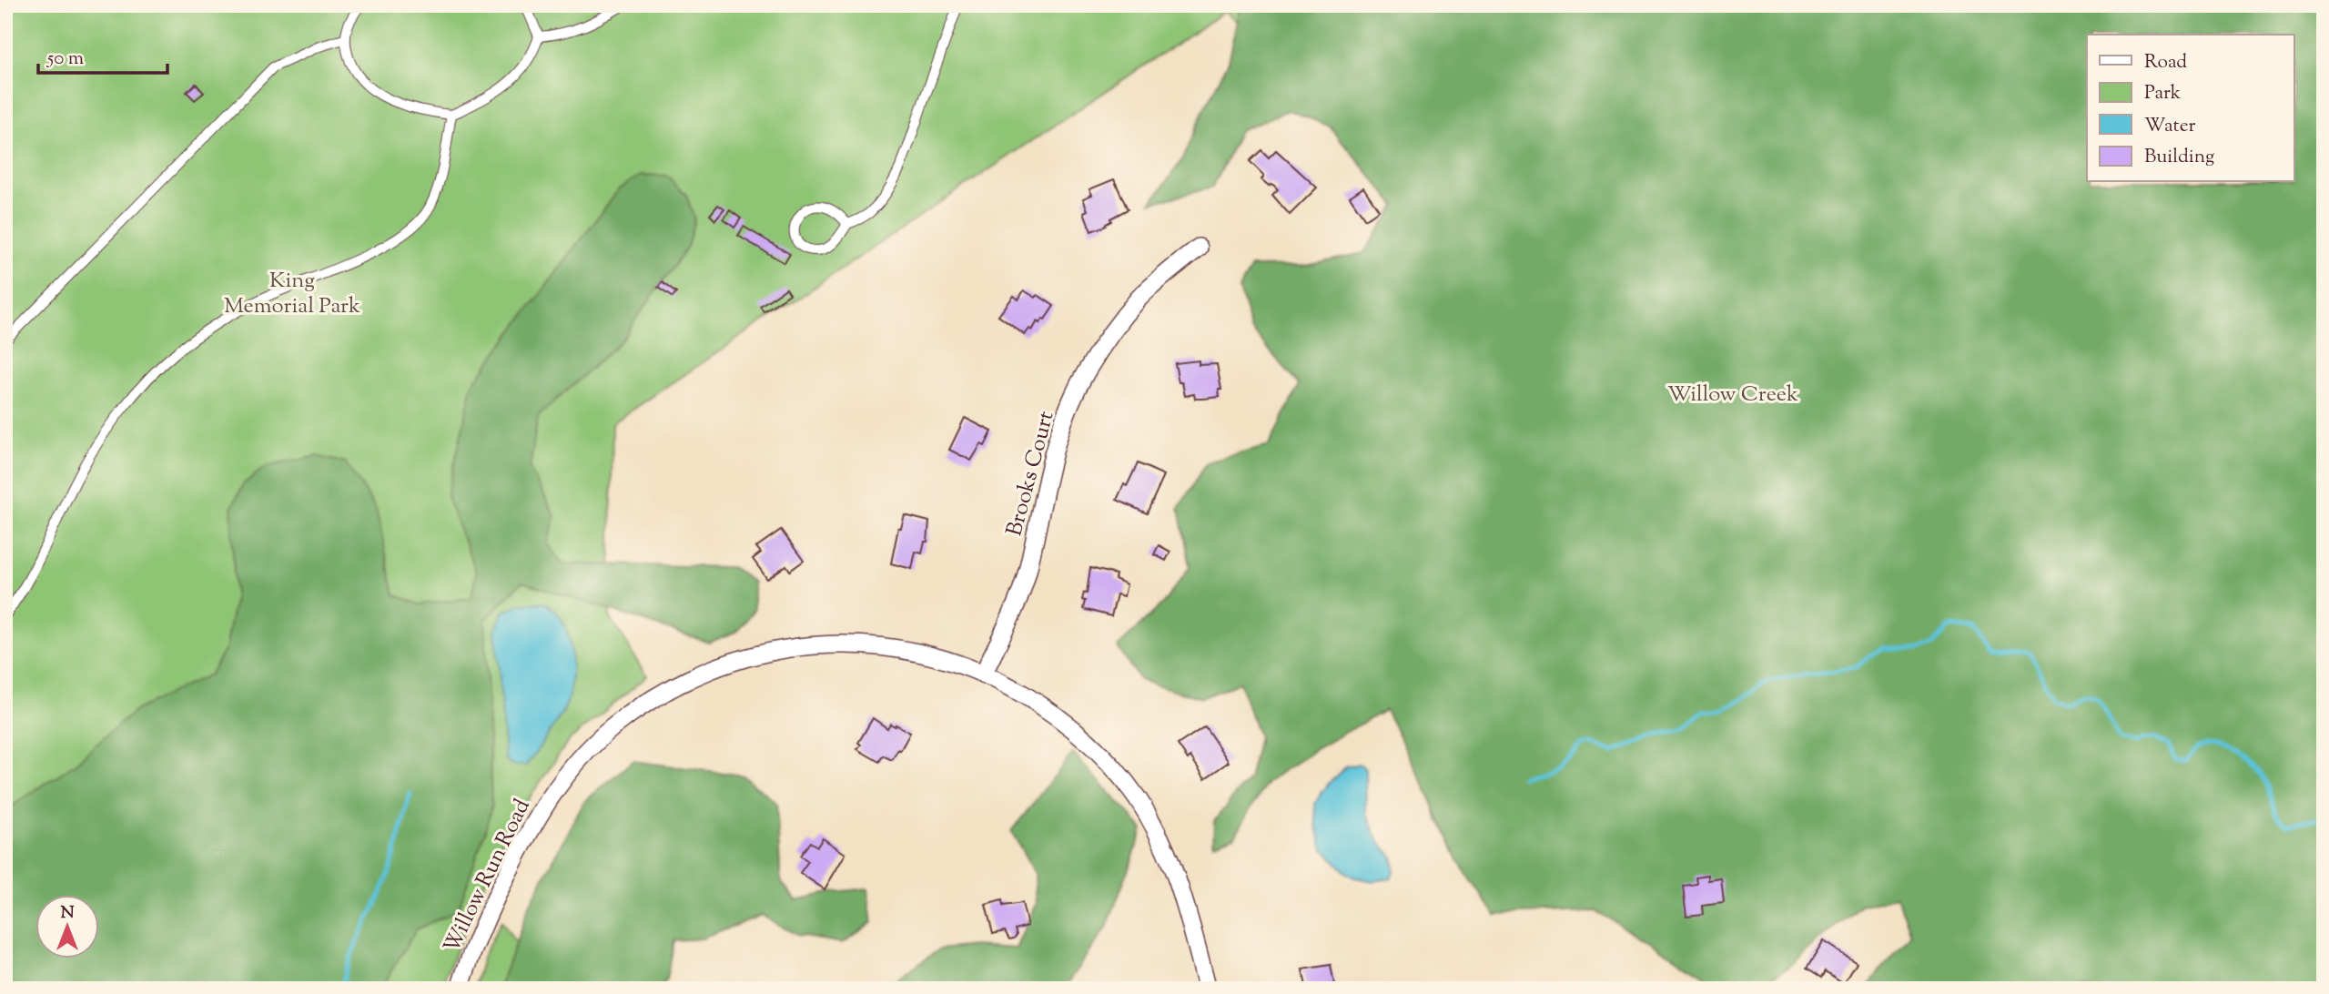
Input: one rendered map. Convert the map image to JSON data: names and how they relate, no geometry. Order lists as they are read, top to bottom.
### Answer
{
  "streets": {
    "street": ["Brooks Court", "Willow Run Road"]
  },
  "crossings": [
    ["Brooks Court", "Willow Run Road"]
  ],
  "parks": ["King Memorial Park", "Willow Creek"],
  "legend": [
    "Road",
    "Park",
    "Water",
    "Building"
  ],
  "scale_bar": "50 m",
  "north": "top"
}
